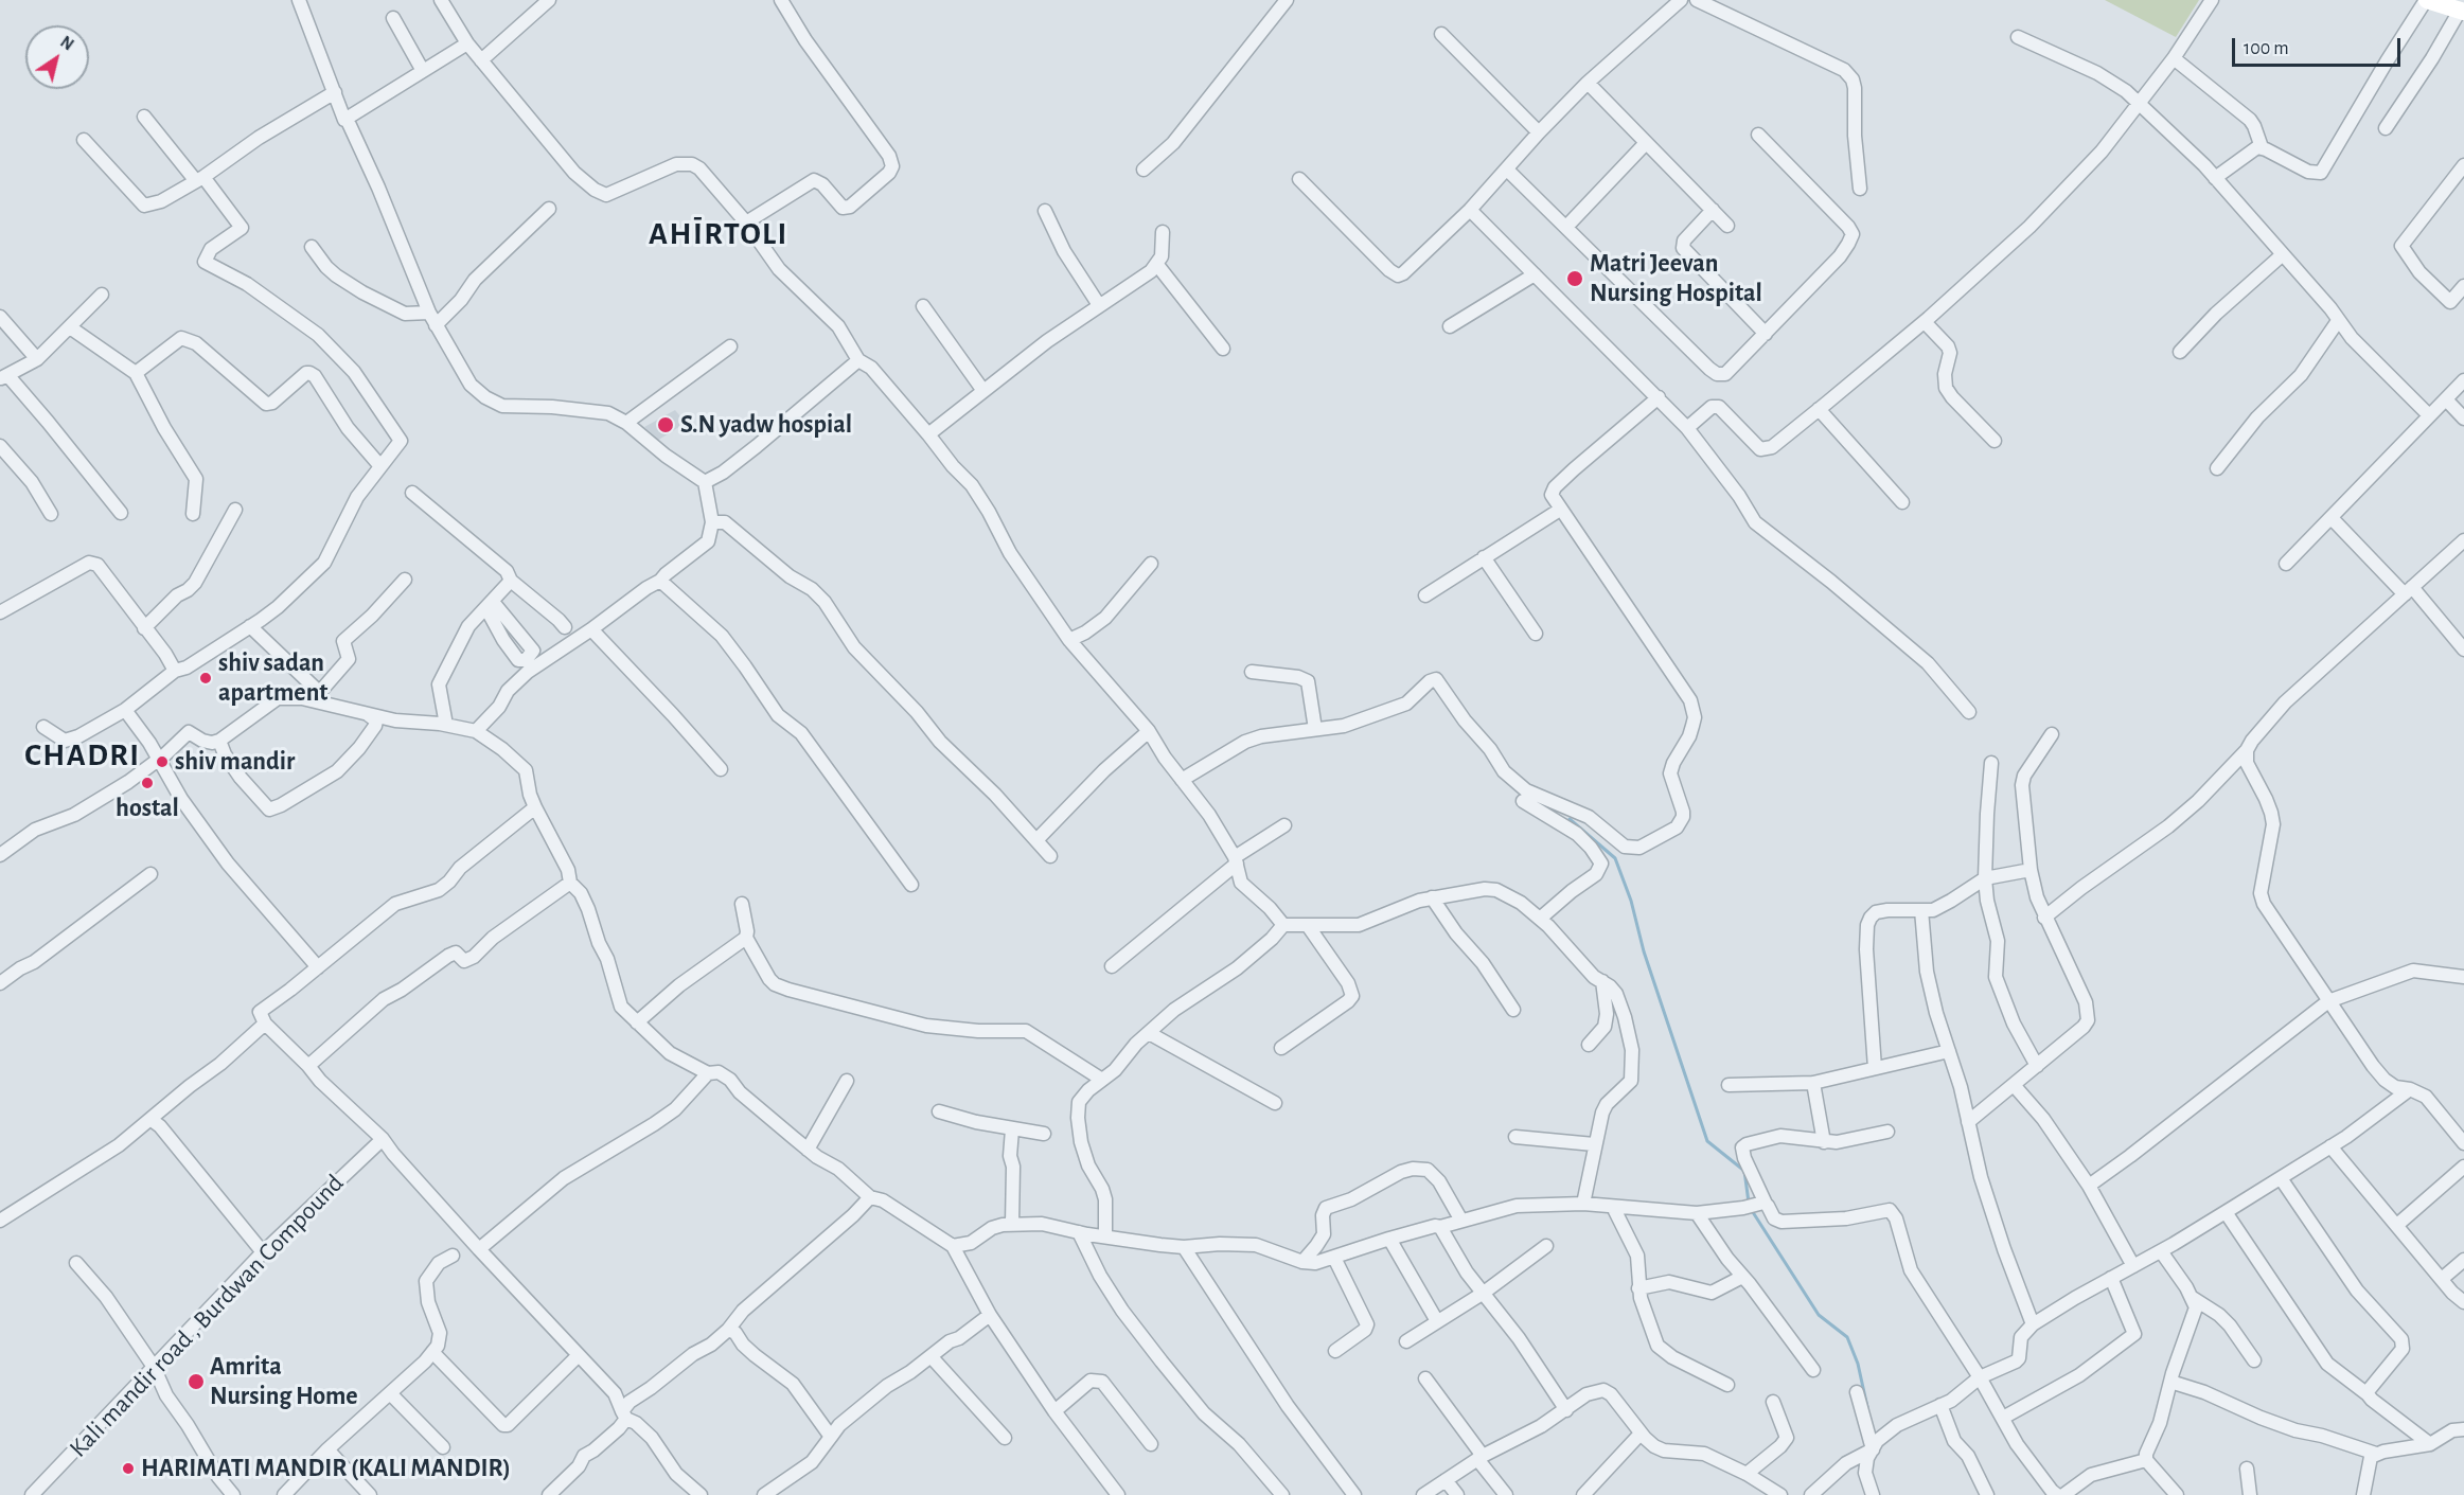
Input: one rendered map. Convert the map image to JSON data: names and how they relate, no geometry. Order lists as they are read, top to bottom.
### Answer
{
  "streets": {
    "street": ["Kali mandir road , Burdwan Compound"]
  },
  "districts": ["AHĪRTOLI", "CHADRI"],
  "places": [
    "Matri Jeevan Nursing Hospital",
    "S.N yadw hospial",
    "shiv sadan apartment",
    "shiv mandir",
    "hostal",
    "Amrita Nursing Home",
    "HARIMATI MANDIR (KALI MANDIR)"
  ],
  "scale_bar": "100 m",
  "north": "top right"
}
